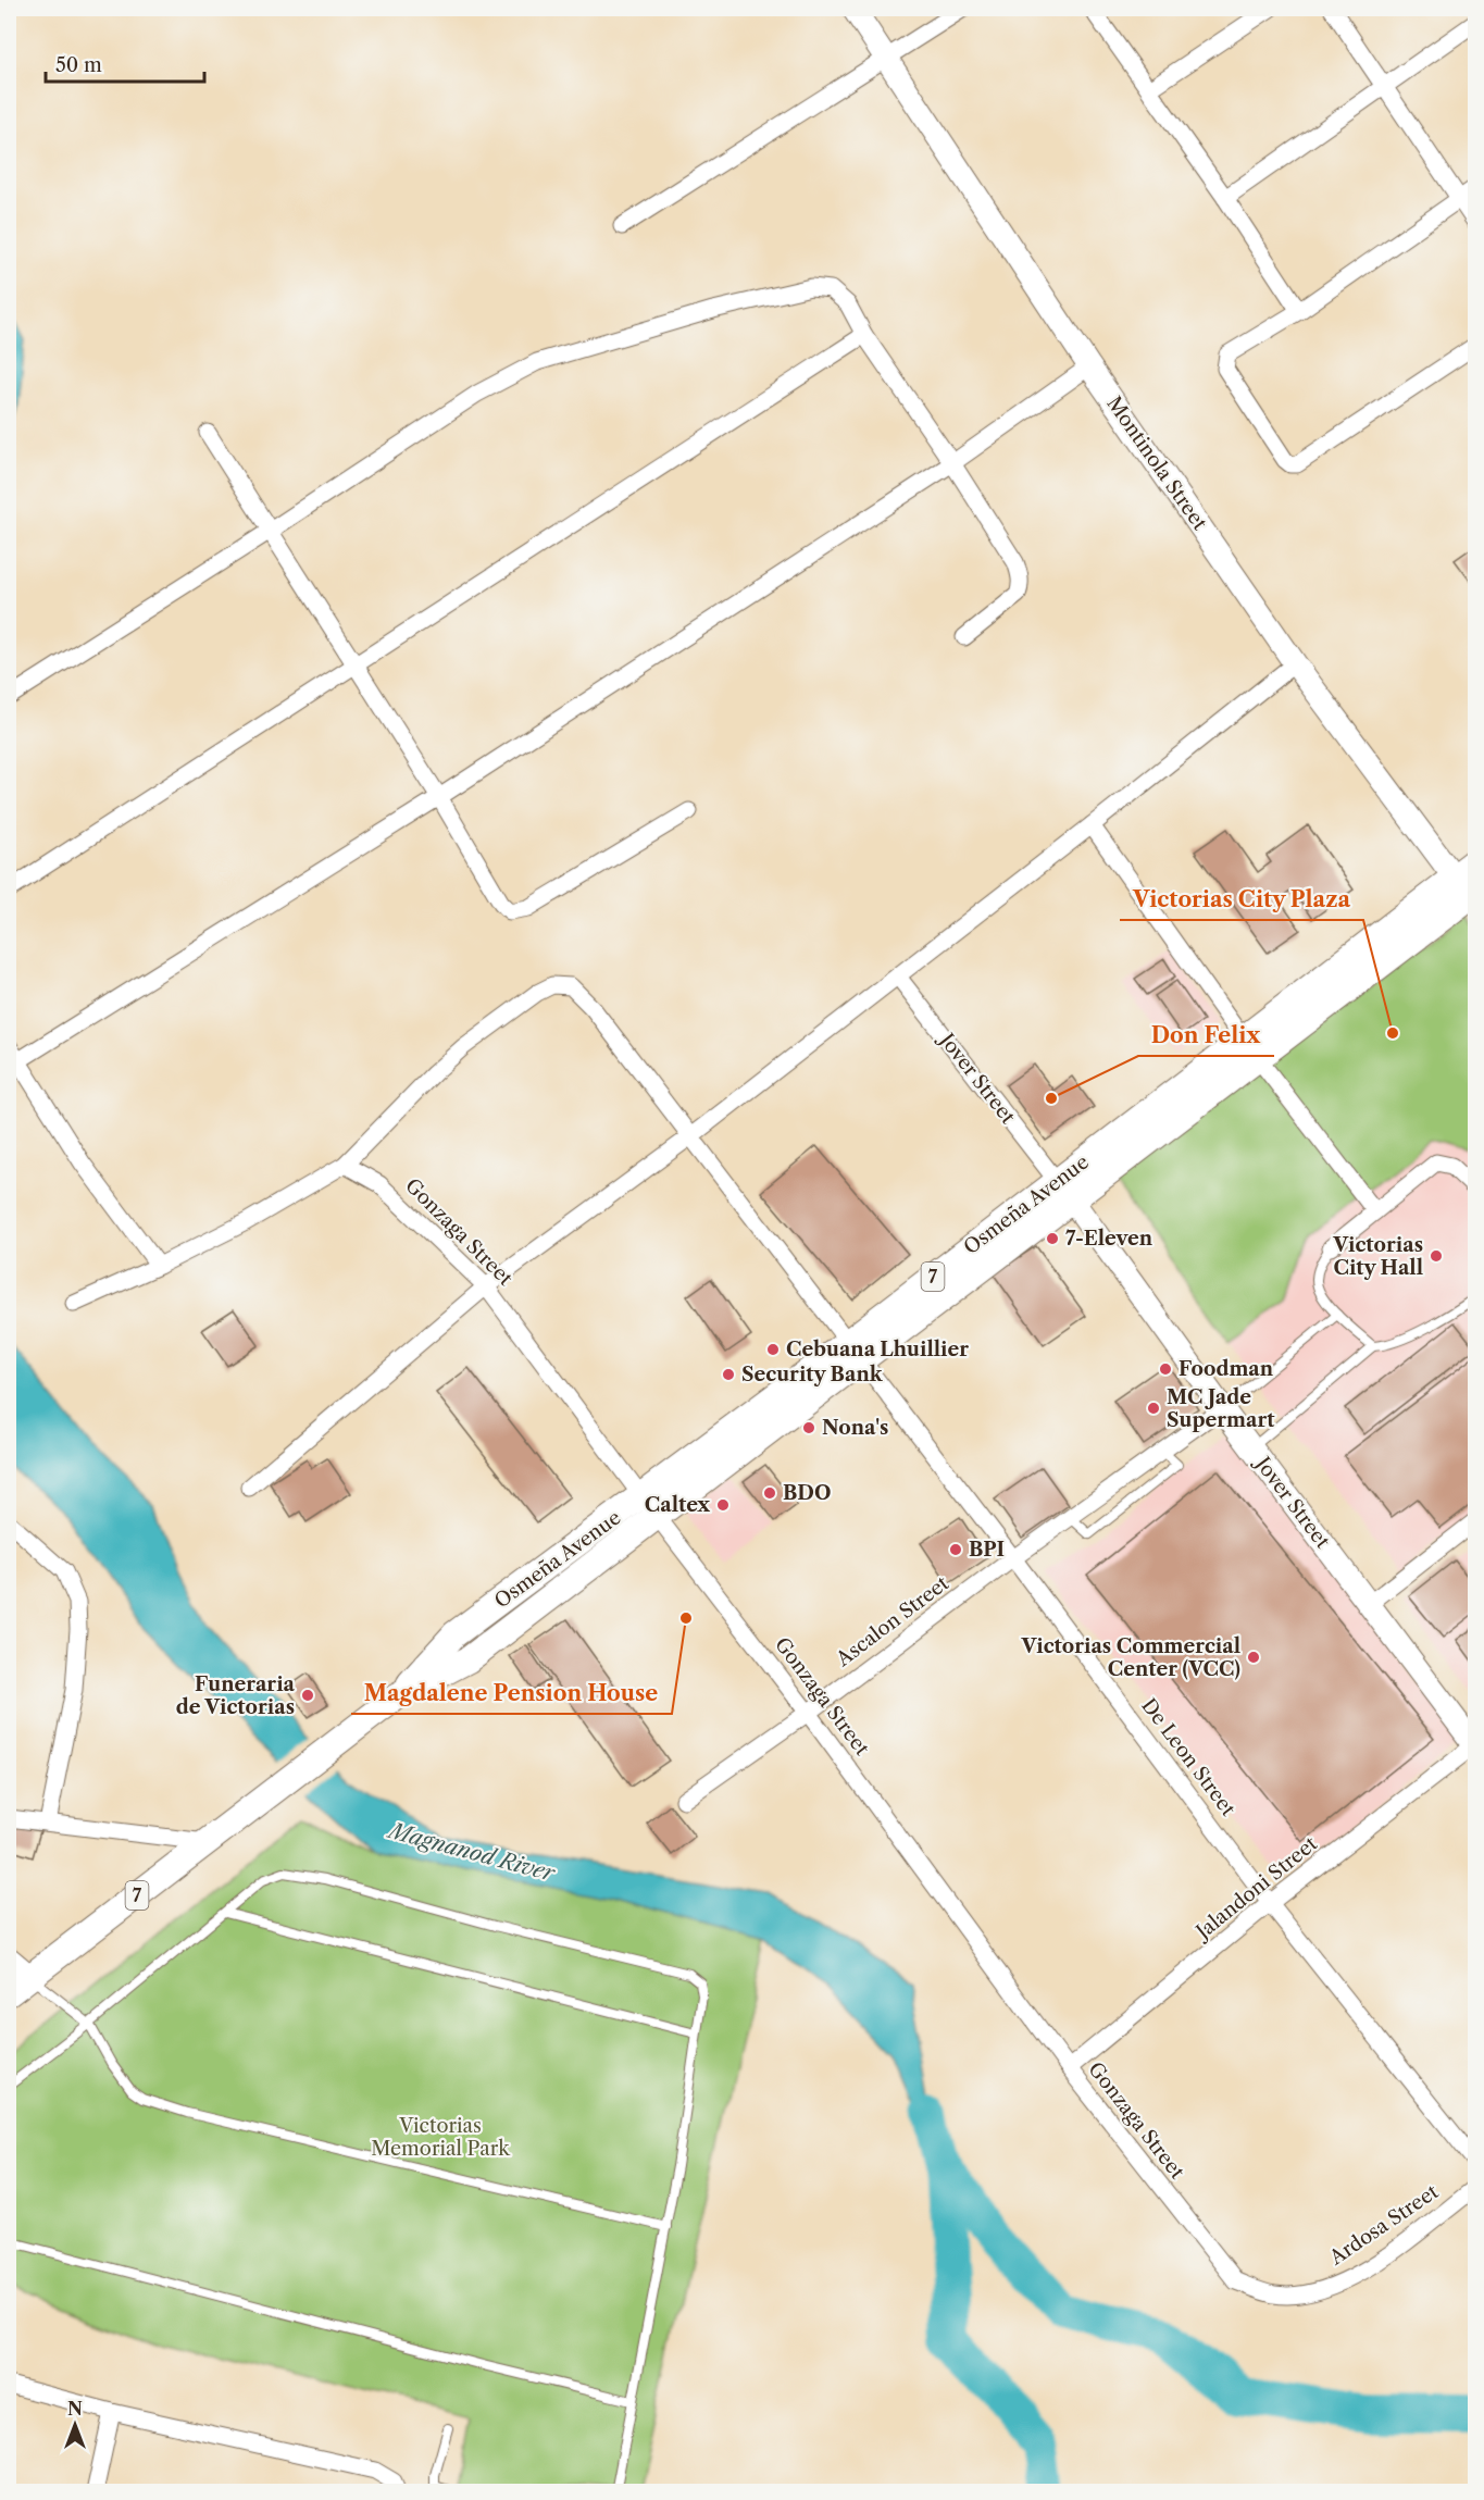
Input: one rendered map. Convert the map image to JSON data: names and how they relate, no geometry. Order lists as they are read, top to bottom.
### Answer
{
  "streets": {
    "main road": ["Osmeña Avenue", "7"],
    "street": [
      "Montinola Street",
      "Jover Street",
      "Gonzaga Street",
      "Ascalon Street",
      "De Leon Street",
      "Jalandoni Street",
      "Ardosa Street"
    ]
  },
  "crossings": [
    ["Montinola Street", "Osmeña Avenue"],
    ["Jover Street", "Osmeña Avenue"],
    ["Jover Street", "Ascalon Street"],
    ["Jover Street", "Jalandoni Street"],
    ["Osmeña Avenue", "Gonzaga Street"],
    ["Osmeña Avenue", "De Leon Street"],
    ["Gonzaga Street", "Ascalon Street"],
    ["Gonzaga Street", "De Leon Street"],
    ["Gonzaga Street", "Jalandoni Street"],
    ["Gonzaga Street", "Ardosa Street"],
    ["Ascalon Street", "De Leon Street"],
    ["De Leon Street", "Jalandoni Street"]
  ],
  "water": ["Magnanod River"],
  "parks": ["Victorias Memorial Park"],
  "places": [
    "Victorias City Plaza",
    "Don Felix",
    "7-Eleven",
    "Victorias City Hall",
    "Cebuana Lhuillier",
    "Foodman",
    "Security Bank",
    "MC Jade Supermart",
    "Nona's",
    "BDO",
    "Caltex",
    "BPI",
    "Magdalene Pension House",
    "Victorias Commercial Center (VCC)",
    "Funeraria de Victorias"
  ],
  "scale_bar": "50 m",
  "north": "top"
}
